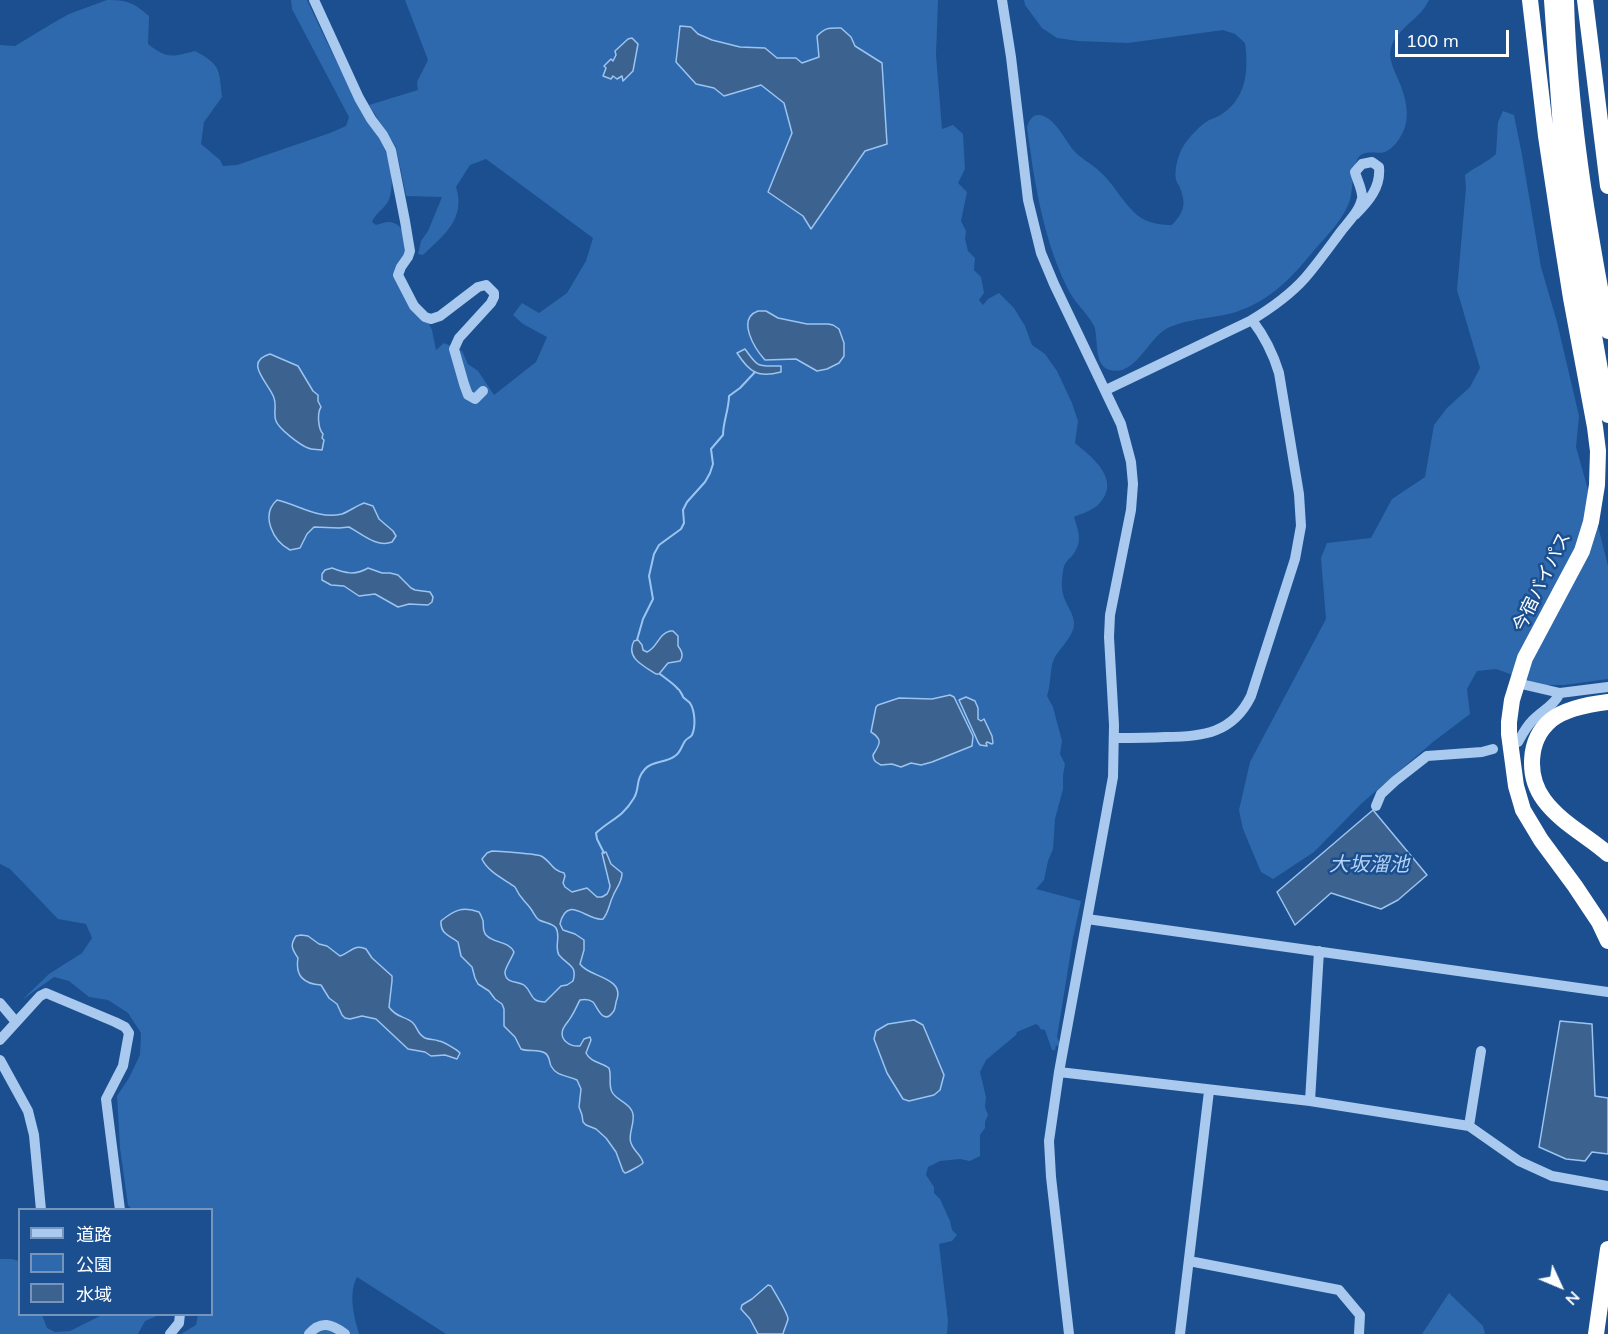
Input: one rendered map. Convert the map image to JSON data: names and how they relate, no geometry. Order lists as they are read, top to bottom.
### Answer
{
  "streets": {
    "highway": ["今宿バイパス"]
  },
  "water": ["大坂溜池"],
  "legend": ["道路", "公園", "水域"],
  "scale_bar": "100 m",
  "north": "bottom right"
}
